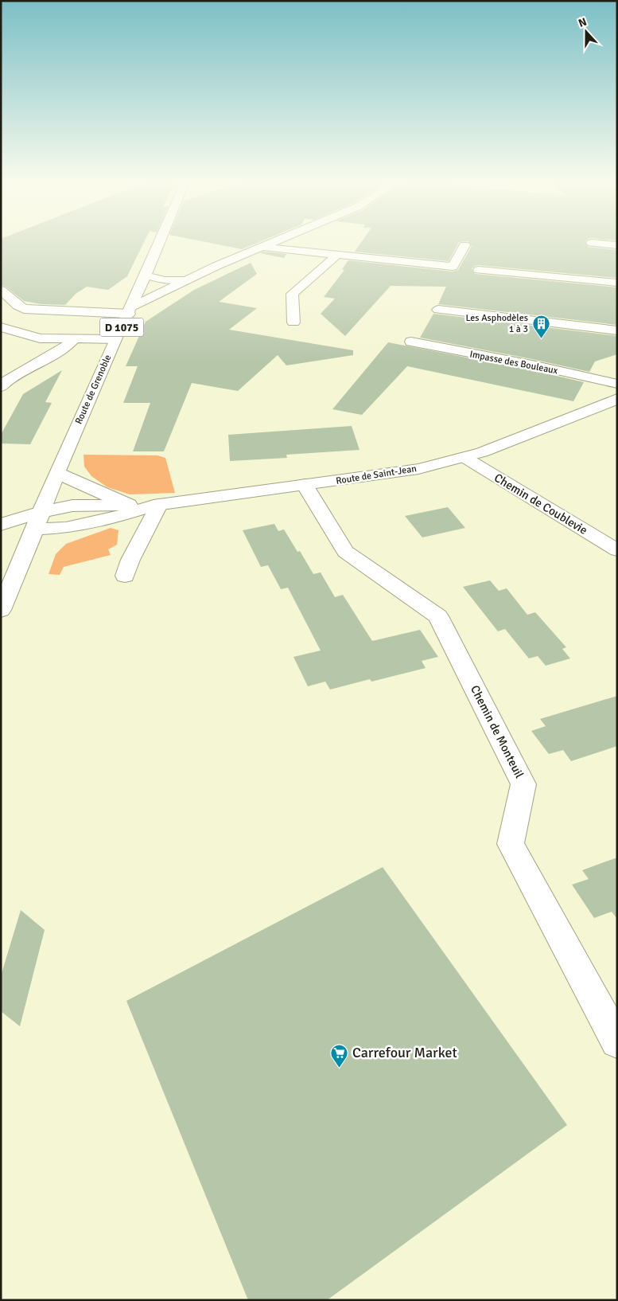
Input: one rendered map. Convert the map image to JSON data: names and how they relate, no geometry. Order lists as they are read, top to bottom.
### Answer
{
  "streets": {
    "street": [
      "D 1075",
      "Impasse des Bouleaux",
      "Route de Grenoble",
      "Route de Saint-Jean",
      "Chemin de Coublevie",
      "Chemin de Monteuil"
    ]
  },
  "crossings": [
    ["D 1075", "Route de Grenoble"],
    ["D 1075", "Route de Saint-Jean"],
    ["Impasse des Bouleaux", "Route de Saint-Jean"],
    ["Route de Grenoble", "Route de Saint-Jean"],
    ["Route de Saint-Jean", "Chemin de Coublevie"],
    ["Route de Saint-Jean", "Chemin de Monteuil"]
  ],
  "places": {
    "building": ["Les Asphodèles 1 à 3"],
    "supermarket": ["Carrefour Market"]
  },
  "north": "top"
}
